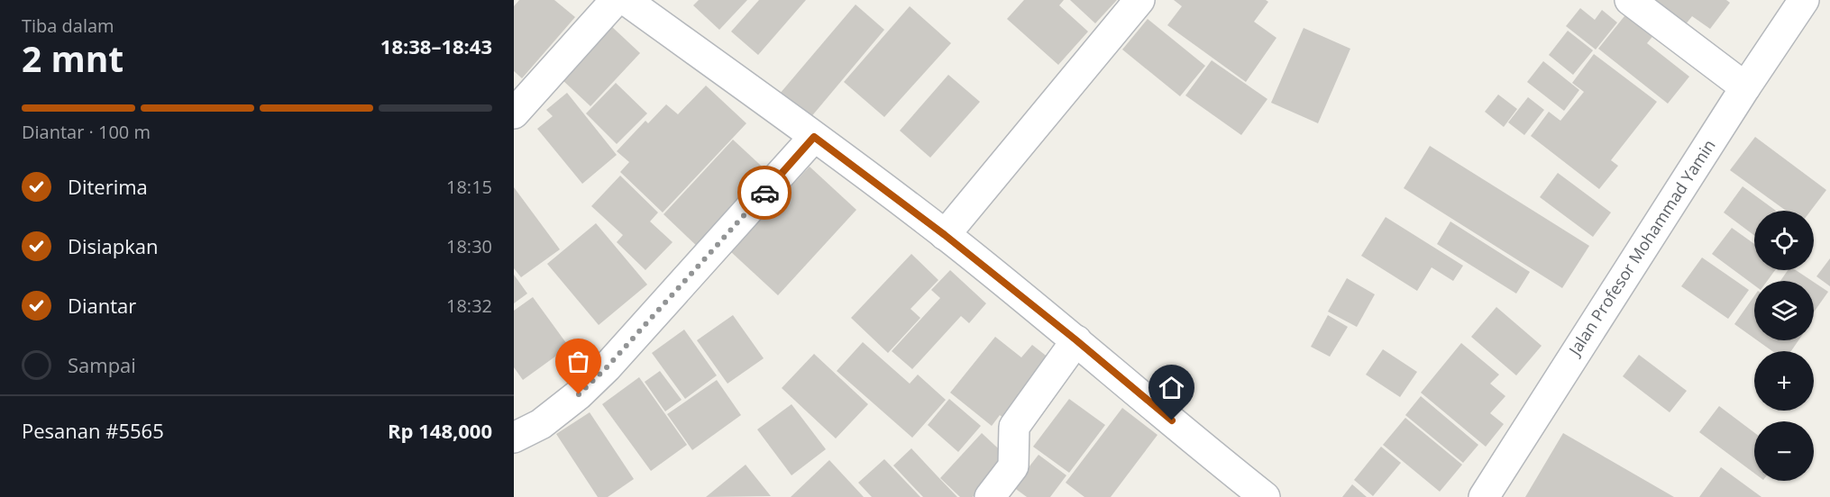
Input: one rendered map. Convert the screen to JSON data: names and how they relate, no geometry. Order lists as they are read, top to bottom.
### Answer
{
  "streets": {
    "street": ["Jalan Profesor Mohammad Yamin"]
  },
  "page": {
    "heading": ["2 mnt", "Tiba dalam", "18:38–18:43"],
    "panel": ["Pesanan #5565", "Rp 148,000"],
    "bar": "Diantar · 100 m",
    "list": [
      ["Diterima", "18:15"],
      ["Disiapkan", "18:30"],
      ["Diantar", "18:32"],
      "Sampai"
    ],
    "map_buttons": ["+", "−"]
  }
}
